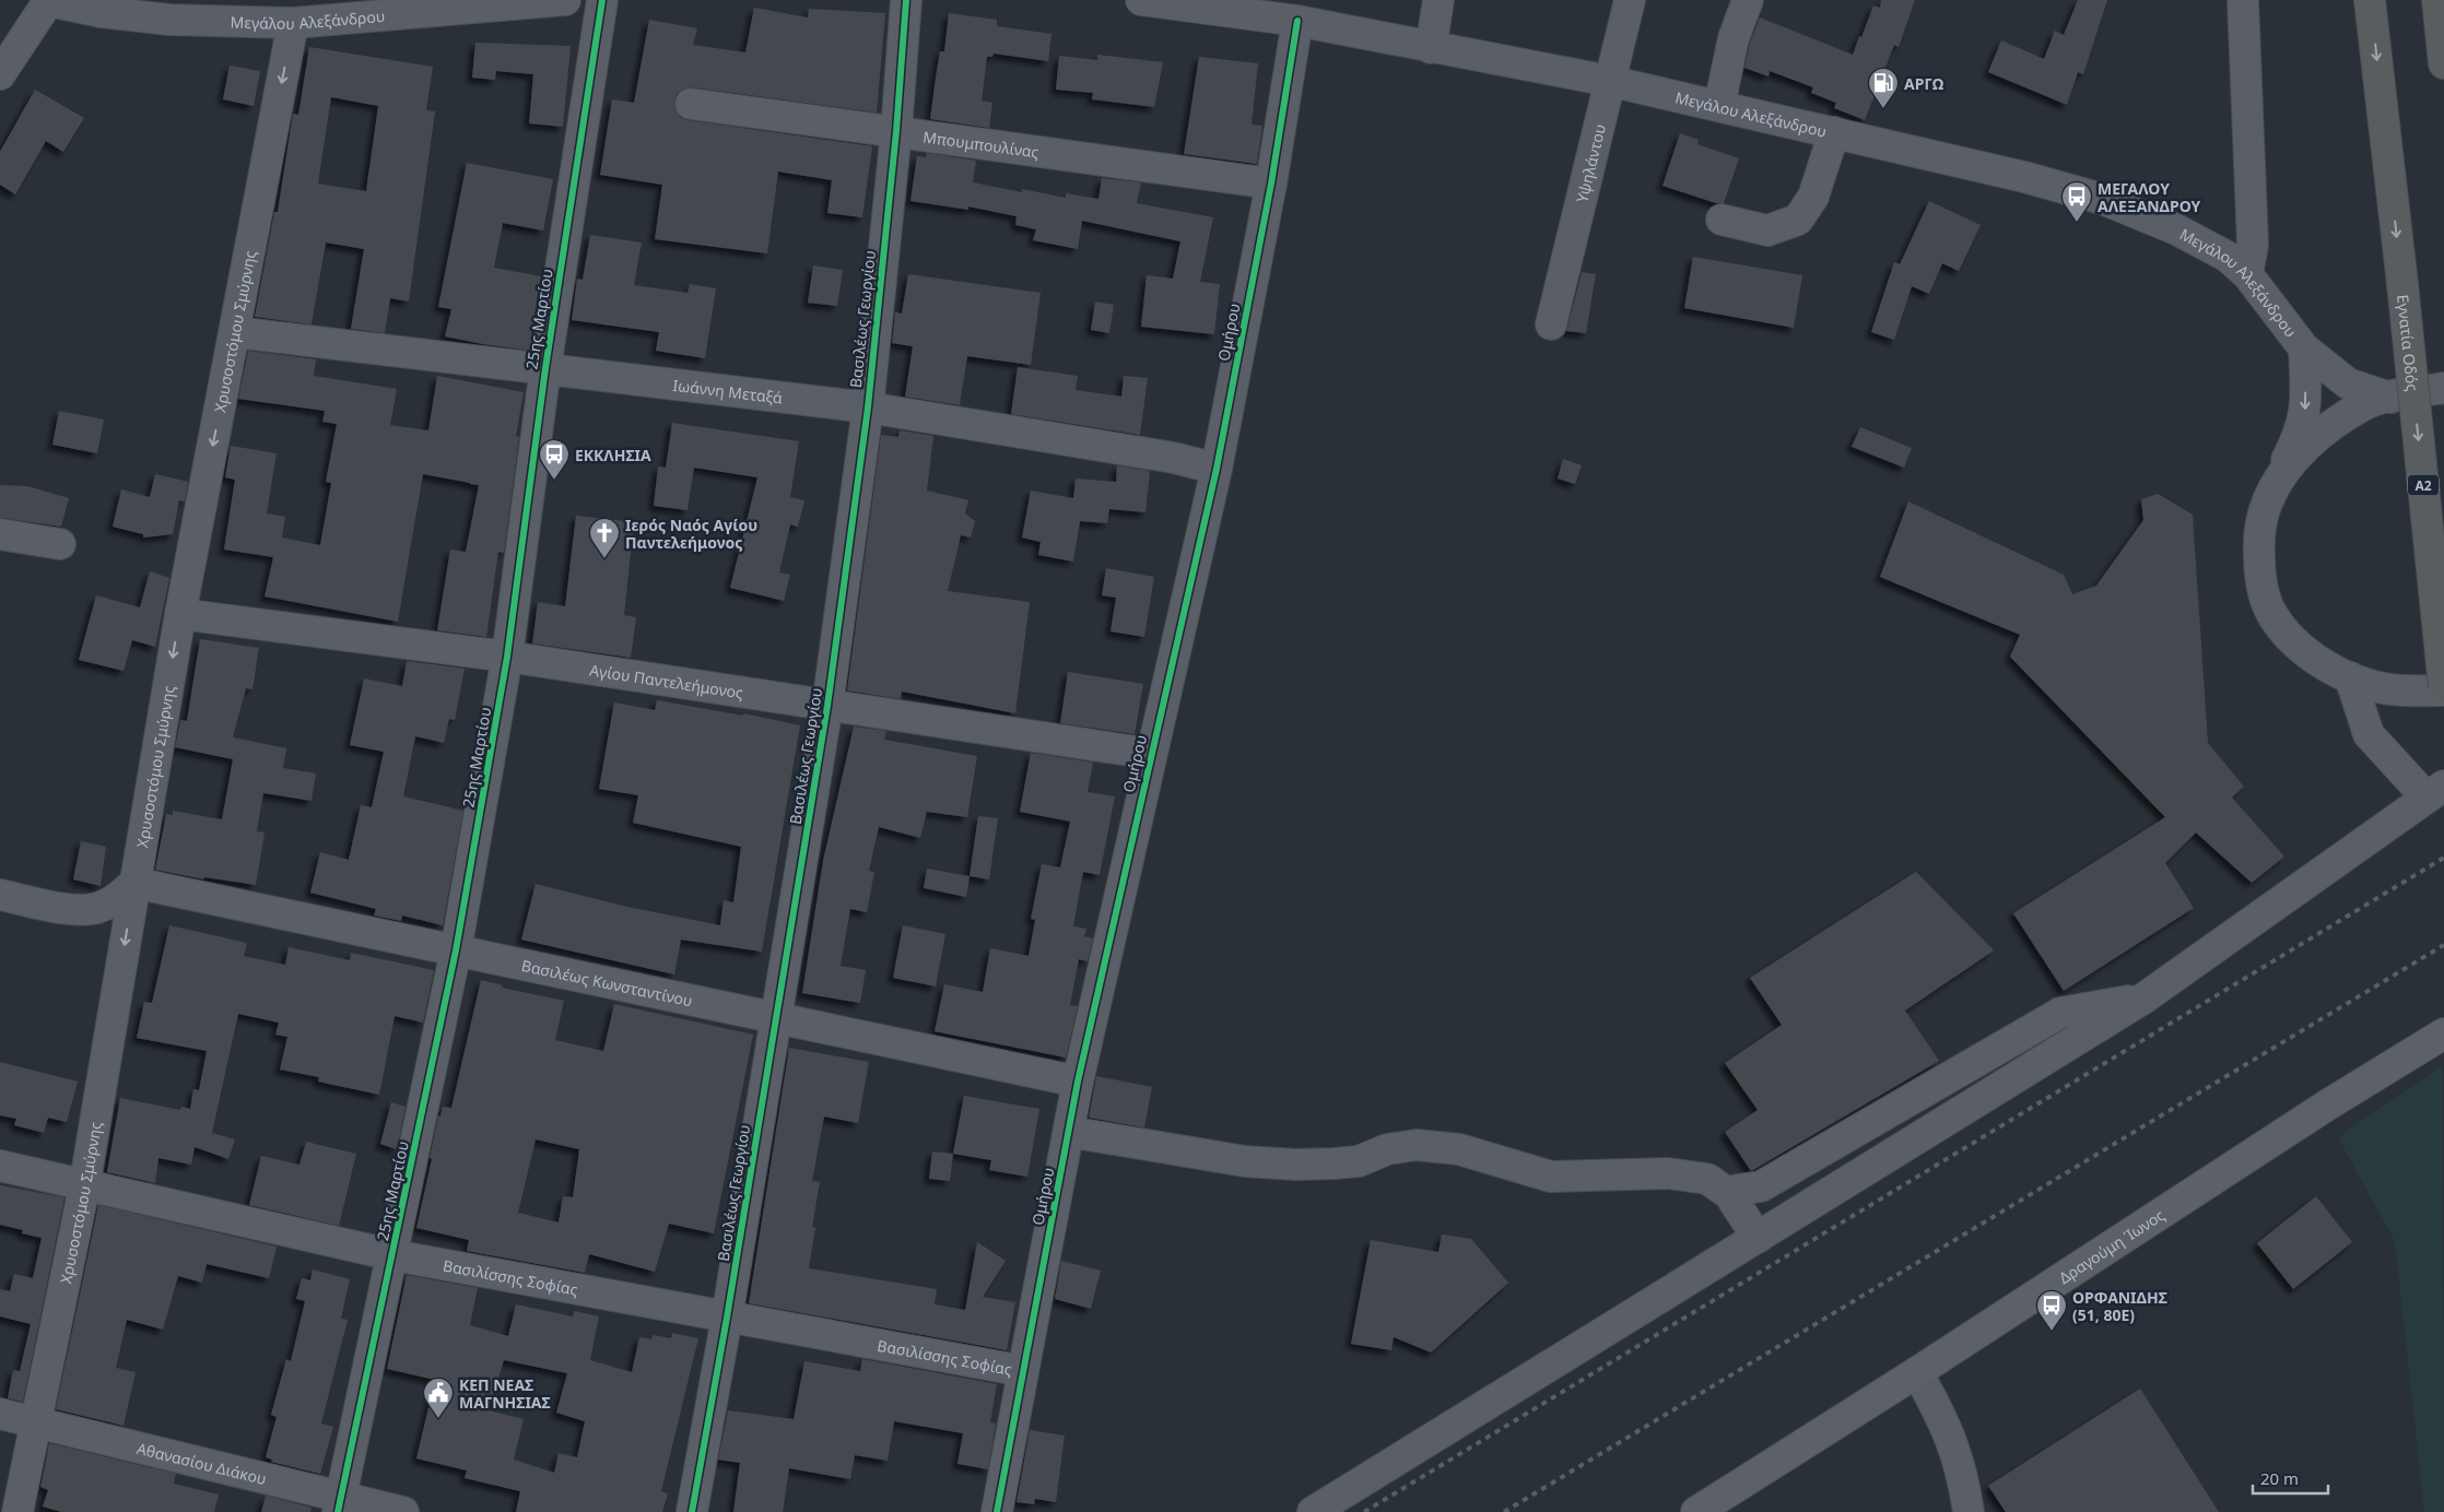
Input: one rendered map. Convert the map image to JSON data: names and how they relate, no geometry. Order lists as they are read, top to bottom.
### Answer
{
  "streets": {
    "highway": ["Εγνατία Οδός", "Α2"],
    "main road": ["Δραγούμη Ίωνος"],
    "street": [
      "Μεγάλου Αλεξάνδρου",
      "Μπουμπουλίνας",
      "Υψηλάντου",
      "25ης Μαρτίου",
      "Βασιλέως Γεωργίου",
      "Χρυσοστόμου Σμύρνης",
      "Ομήρου",
      "Ιωάννη Μεταξά",
      "Αγίου Παντελεήμονος",
      "Βασιλέως Κωνσταντίνου",
      "Βασιλίσσης Σοφίας",
      "Αθανασίου Διάκου"
    ]
  },
  "crossings": [
    ["Μεγάλου Αλεξάνδρου", "Υψηλάντου"],
    ["Μεγάλου Αλεξάνδρου", "Χρυσοστόμου Σμύρνης"],
    ["Μεγάλου Αλεξάνδρου", "Ομήρου"],
    ["Μπουμπουλίνας", "Βασιλέως Γεωργίου"],
    ["Μπουμπουλίνας", "Ομήρου"],
    ["25ης Μαρτίου", "Ιωάννη Μεταξά"],
    ["25ης Μαρτίου", "Αγίου Παντελεήμονος"],
    ["25ης Μαρτίου", "Βασιλέως Κωνσταντίνου"],
    ["25ης Μαρτίου", "Βασιλίσσης Σοφίας"],
    ["25ης Μαρτίου", "Αθανασίου Διάκου"],
    ["Βασιλέως Γεωργίου", "Ιωάννη Μεταξά"],
    ["Βασιλέως Γεωργίου", "Αγίου Παντελεήμονος"],
    ["Βασιλέως Γεωργίου", "Βασιλέως Κωνσταντίνου"],
    ["Βασιλέως Γεωργίου", "Βασιλίσσης Σοφίας"],
    ["Χρυσοστόμου Σμύρνης", "Ιωάννη Μεταξά"],
    ["Χρυσοστόμου Σμύρνης", "Αγίου Παντελεήμονος"],
    ["Χρυσοστόμου Σμύρνης", "Βασιλέως Κωνσταντίνου"],
    ["Χρυσοστόμου Σμύρνης", "Βασιλίσσης Σοφίας"],
    ["Χρυσοστόμου Σμύρνης", "Αθανασίου Διάκου"],
    ["Ομήρου", "Ιωάννη Μεταξά"],
    ["Ομήρου", "Αγίου Παντελεήμονος"],
    ["Ομήρου", "Βασιλέως Κωνσταντίνου"],
    ["Ομήρου", "Βασιλίσσης Σοφίας"]
  ],
  "one_way": ["Χρυσοστόμου Σμύρνης", "Εγνατία Οδός"],
  "places": {
    "fuel station": ["ΑΡΓΩ"],
    "bus stop": ["ΜΕΓΑΛΟΥ ΑΛΕΞΑΝΔΡΟΥ", "ΕΚΚΛΗΣΙΑ", "ΟΡΦΑΝΙΔΗΣ (51, 80Ε)"],
    "church": ["Ιερός Ναός Αγίου Παντελεήμονος"],
    "public building": ["ΚΕΠ ΝΕΑΣ ΜΑΓΝΗΣΙΑΣ"]
  },
  "scale_bar": "20 m"
}
